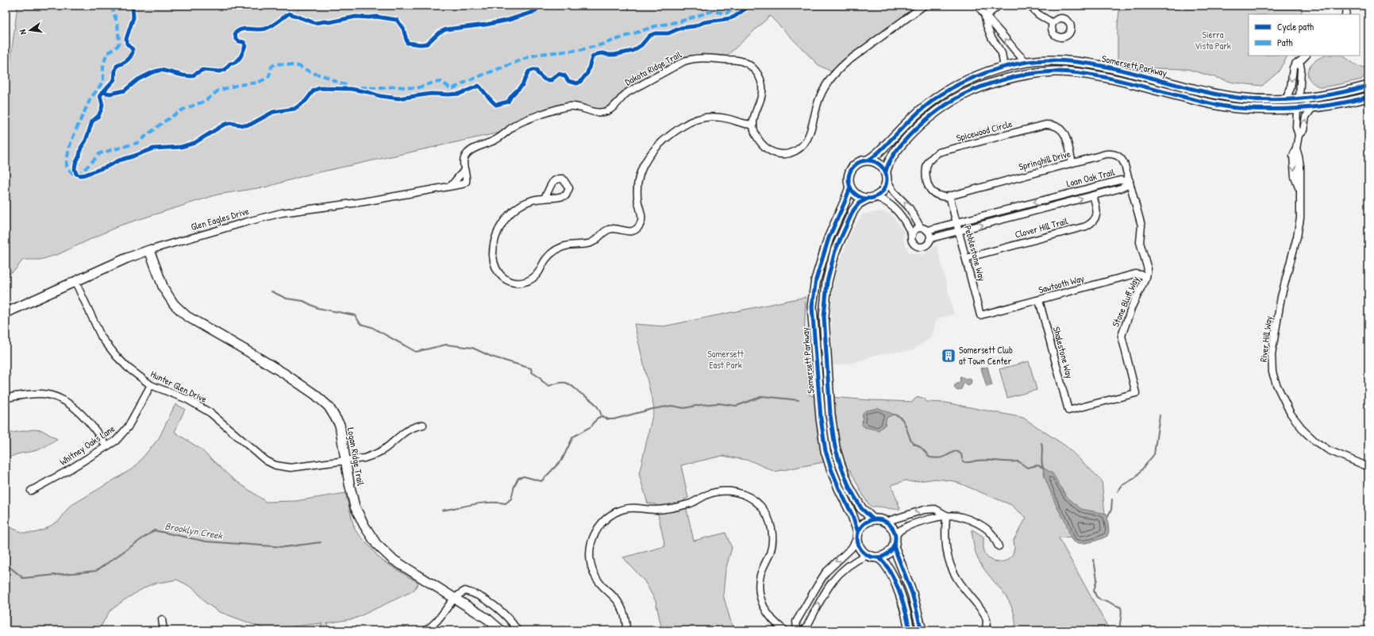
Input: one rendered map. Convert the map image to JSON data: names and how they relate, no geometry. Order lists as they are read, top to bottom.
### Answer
{
  "streets": {
    "main road": ["Somersett Parkway", "Glen Eagles Drive", "Logan Ridge Trail"],
    "street": [
      "Dakota Ridge Trail",
      "Spicewood Circle",
      "Springhill Drive",
      "Loan Oak Trail",
      "Clover Hill Trail",
      "Pebblestone Way",
      "Sawtooth Way",
      "Stone Bluff Way",
      "River Hill Way",
      "Shalestone Way",
      "Hunter Glen Drive",
      "Whitney Oaks Lane"
    ]
  },
  "crossings": [
    ["Somersett Parkway", "River Hill Way"],
    ["Dakota Ridge Trail", "Glen Eagles Drive"],
    ["Spicewood Circle", "Springhill Drive"],
    ["Spicewood Circle", "Pebblestone Way"],
    ["Springhill Drive", "Loan Oak Trail"],
    ["Springhill Drive", "Pebblestone Way"],
    ["Springhill Drive", "Stone Bluff Way"],
    ["Loan Oak Trail", "Clover Hill Trail"],
    ["Loan Oak Trail", "Pebblestone Way"],
    ["Loan Oak Trail", "Stone Bluff Way"],
    ["Glen Eagles Drive", "Hunter Glen Drive"],
    ["Glen Eagles Drive", "Logan Ridge Trail"],
    ["Clover Hill Trail", "Pebblestone Way"],
    ["Pebblestone Way", "Sawtooth Way"],
    ["Sawtooth Way", "Stone Bluff Way"],
    ["Sawtooth Way", "Shalestone Way"],
    ["Stone Bluff Way", "Shalestone Way"],
    ["Hunter Glen Drive", "Whitney Oaks Lane"],
    ["Hunter Glen Drive", "Logan Ridge Trail"]
  ],
  "water": ["Brooklyn Creek"],
  "parks": ["Sierra Vista Park", "Somersett East Park"],
  "places": {
    "building": ["Somersett Club at Town Center"]
  },
  "legend": ["Cycle path", "Path"],
  "north": "left"
}
